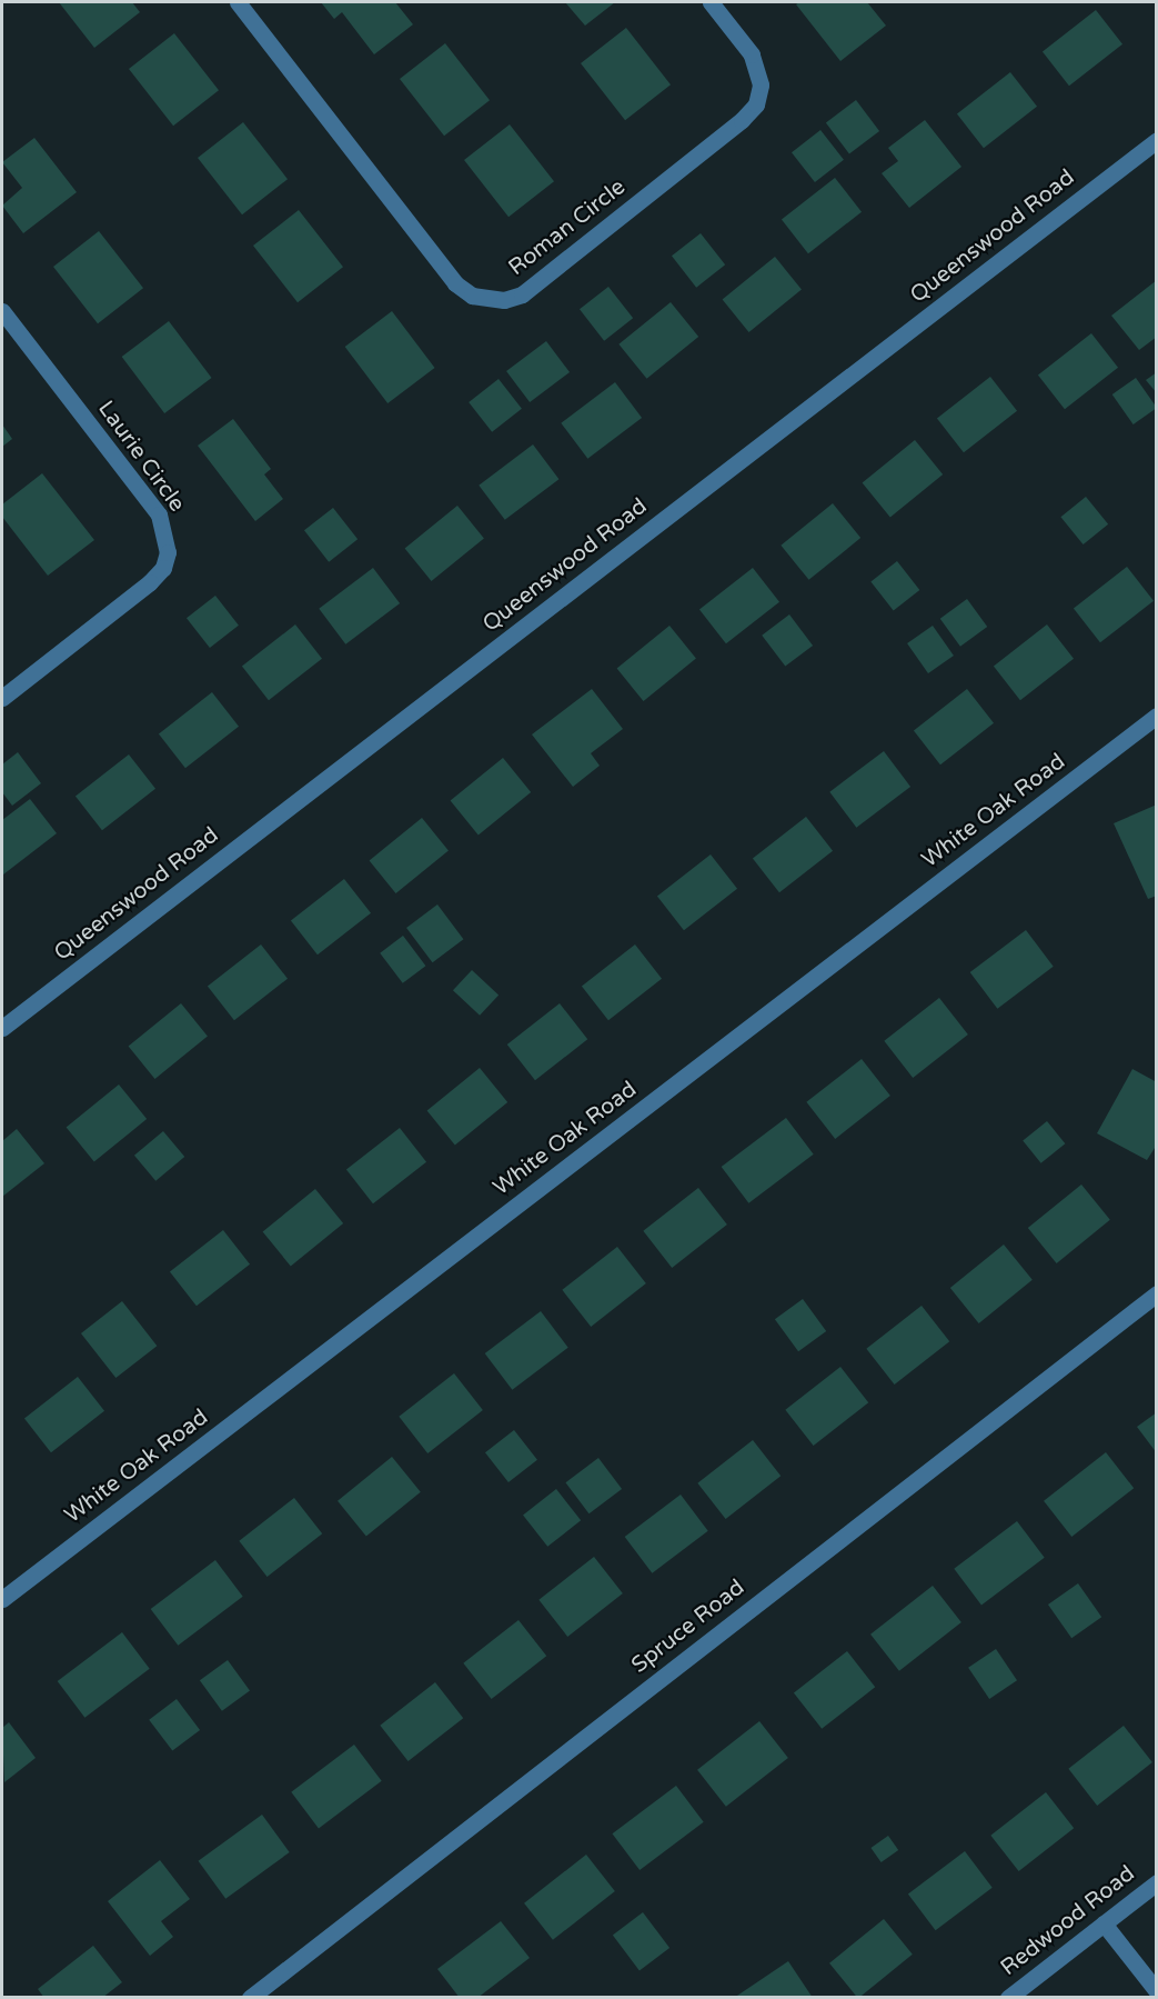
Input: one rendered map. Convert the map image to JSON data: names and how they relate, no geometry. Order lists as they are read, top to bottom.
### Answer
{
  "streets": {
    "street": [
      "Roman Circle",
      "Queenswood Road",
      "Laurie Circle",
      "White Oak Road",
      "Spruce Road",
      "Redwood Road"
    ]
  }
}
